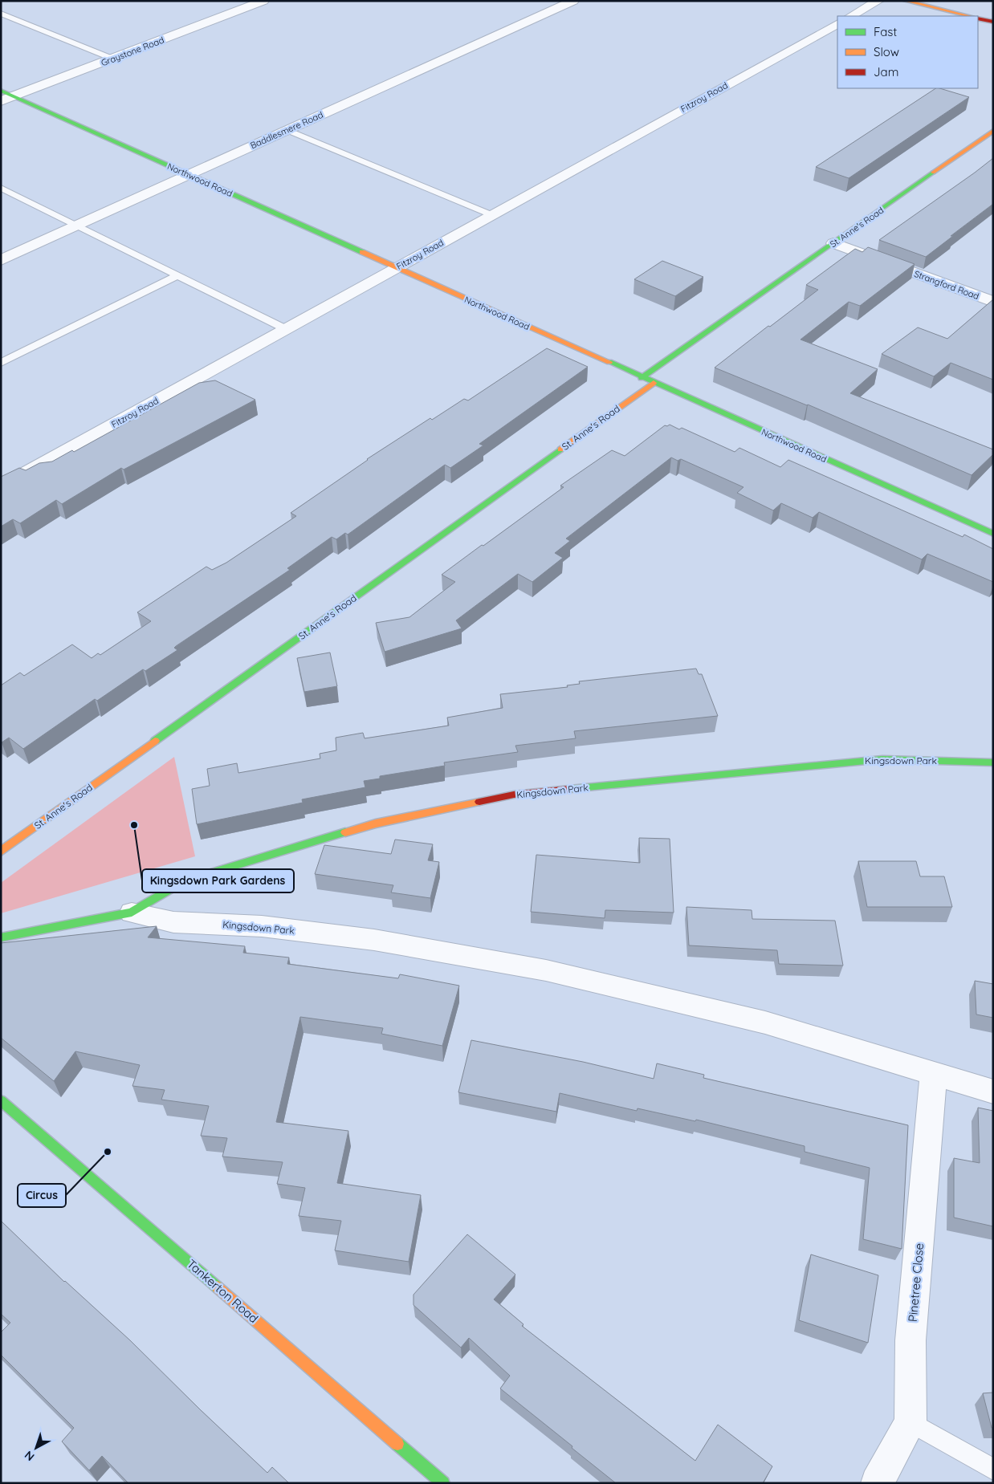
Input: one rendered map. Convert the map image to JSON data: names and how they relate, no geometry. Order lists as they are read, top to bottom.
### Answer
{
  "streets": {
    "street": [
      "Graystone Road",
      "Fitzroy Road",
      "Baddlesmere Road",
      "Northwood Road",
      "St. Anne's Road",
      "Strangford Road",
      "Kingsdown Park",
      "Pinetree Close",
      "Tankerton Road"
    ]
  },
  "crossings": [
    ["Graystone Road", "Northwood Road"],
    ["Fitzroy Road", "Northwood Road"],
    ["Baddlesmere Road", "Northwood Road"],
    ["Northwood Road", "St. Anne's Road"],
    ["St. Anne's Road", "Strangford Road"],
    ["Kingsdown Park", "Pinetree Close"]
  ],
  "places": ["Kingsdown Park Gardens", "Circus"],
  "legend": ["Fast", "Slow", "Jam"],
  "north": "bottom left"
}
